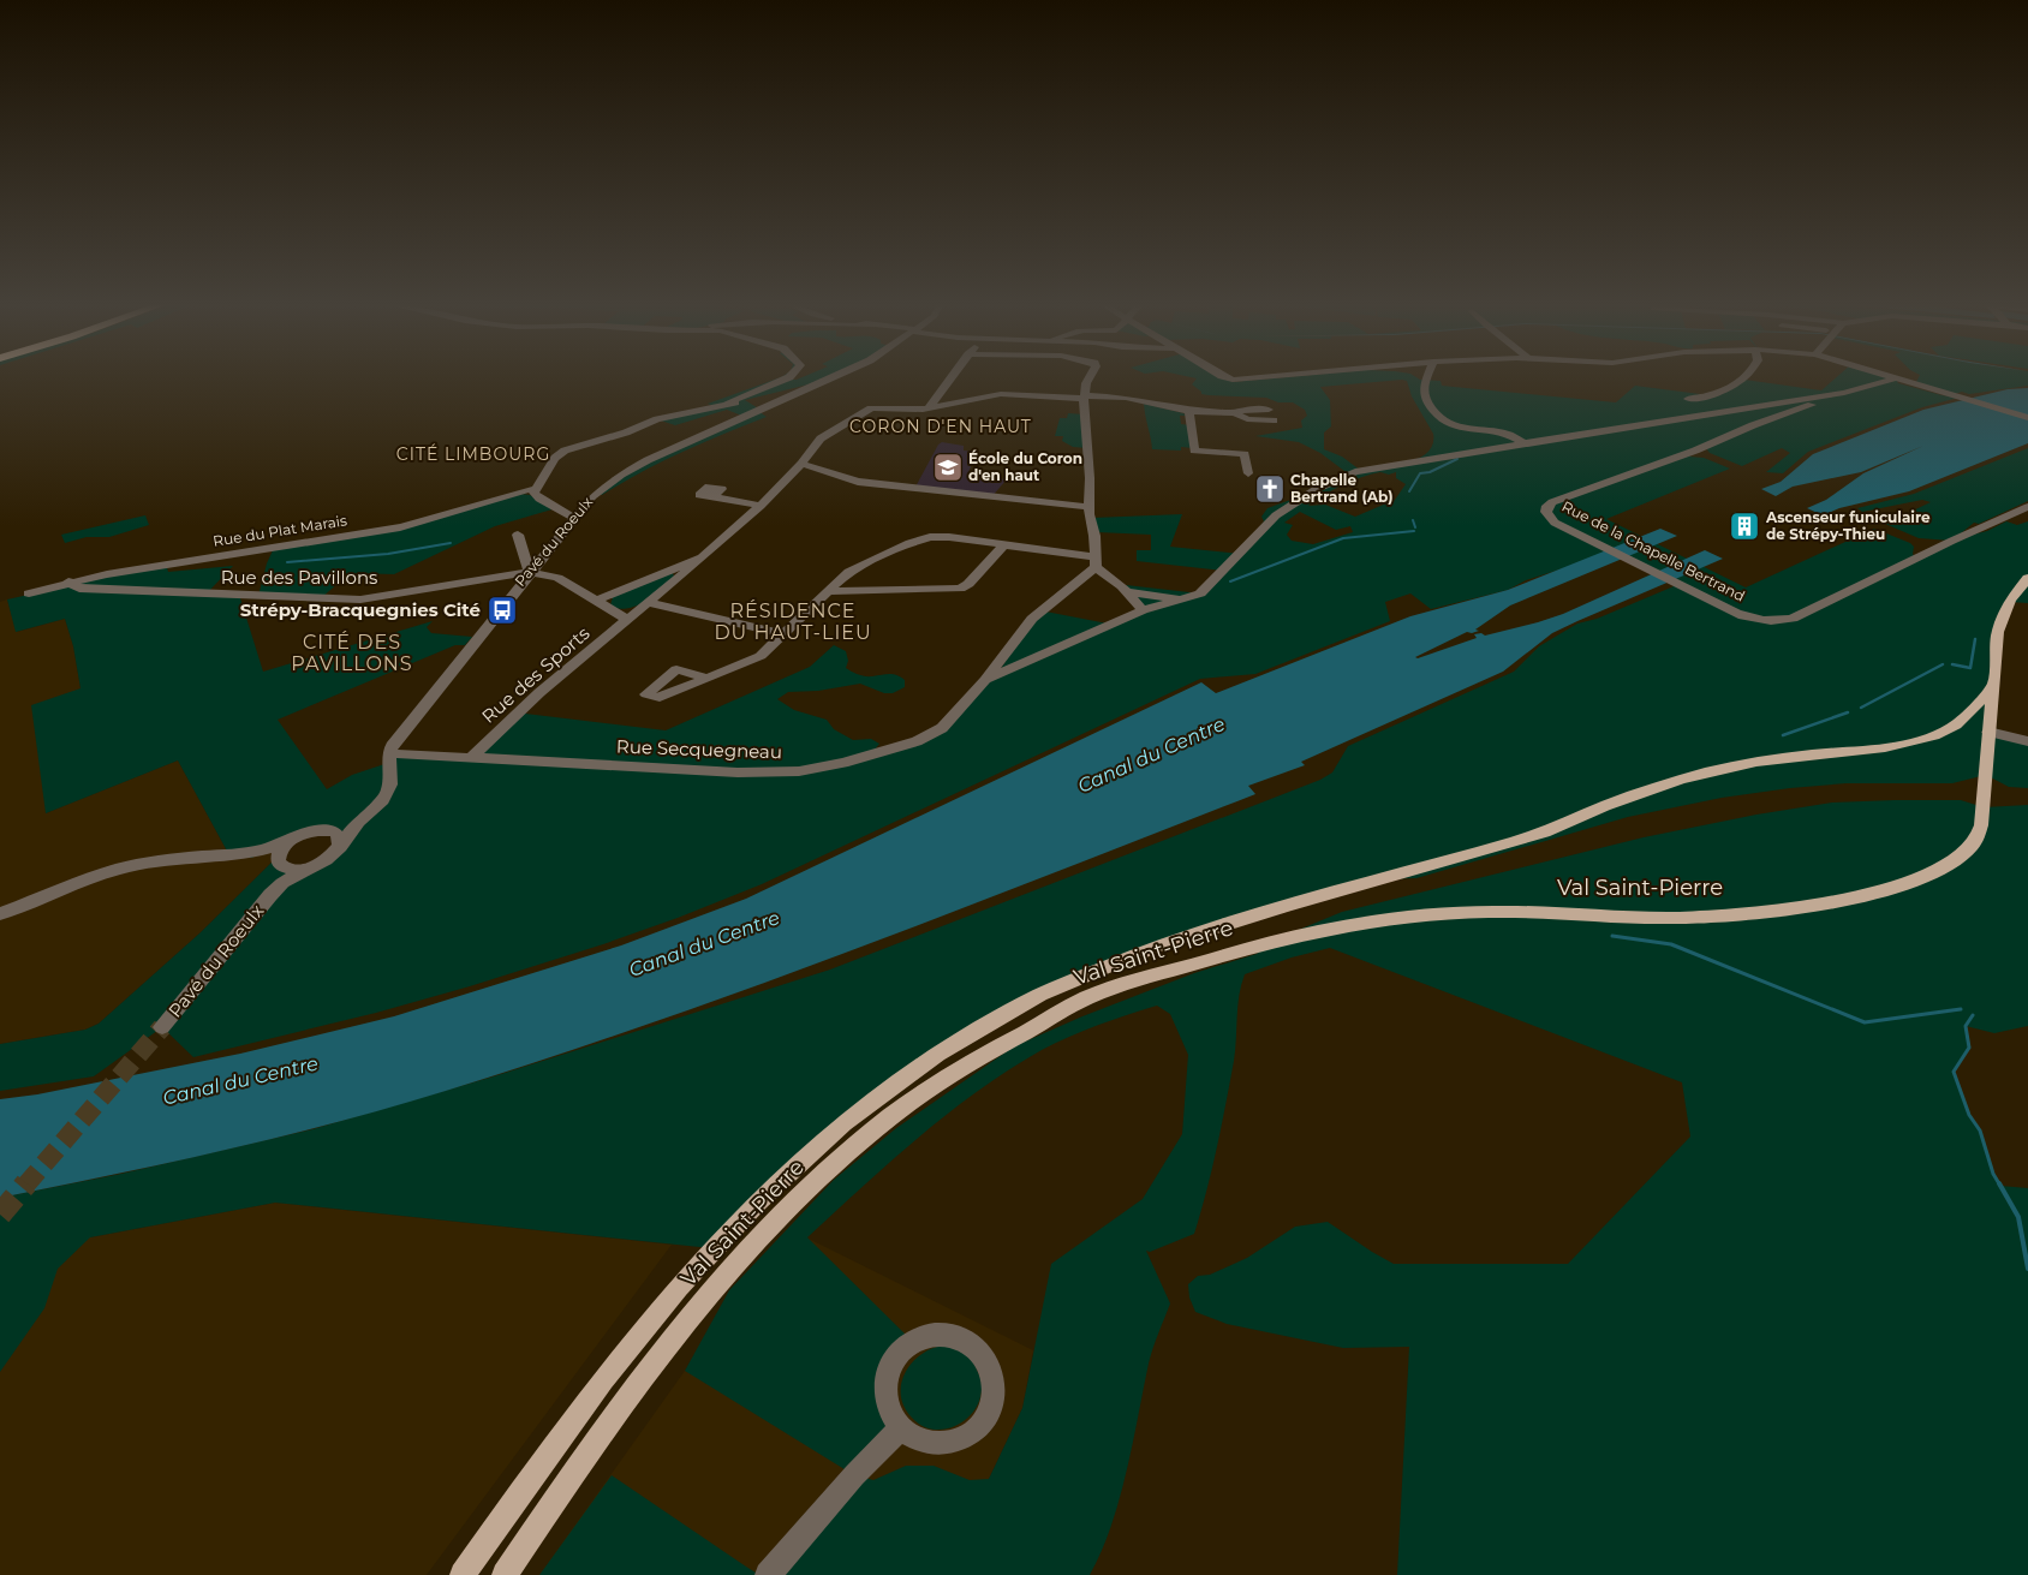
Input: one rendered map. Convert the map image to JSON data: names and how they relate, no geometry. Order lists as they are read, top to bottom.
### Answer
{
  "streets": {
    "main road": ["Val Saint-Pierre"],
    "street": [
      "Rue du Plat Marais",
      "Pavé du Roeulx",
      "Rue de la Chapelle Bertrand",
      "Rue des Pavillons",
      "Rue des Sports",
      "Rue Secquegneau"
    ]
  },
  "crossings": [
    ["Rue du Plat Marais", "Rue des Pavillons"],
    ["Pavé du Roeulx", "Rue des Pavillons"],
    ["Pavé du Roeulx", "Rue des Sports"],
    ["Pavé du Roeulx", "Rue Secquegneau"],
    ["Rue de la Chapelle Bertrand", "Rue Secquegneau"],
    ["Rue des Pavillons", "Rue des Sports"],
    ["Rue des Sports", "Rue Secquegneau"]
  ],
  "districts": [
    "CORON D'EN HAUT",
    "CITÉ LIMBOURG",
    "RÉSIDENCE DU HAUT-LIEU",
    "CITÉ DES PAVILLONS"
  ],
  "water": ["Canal du Centre"],
  "places": {
    "school or university": ["École du Coron d'en haut"],
    "church": ["Chapelle Bertrand (Ab)"],
    "building": ["Ascenseur funiculaire de Strépy-Thieu"],
    "bus stop": ["Strépy-Bracquegnies Cité"]
  }
}
